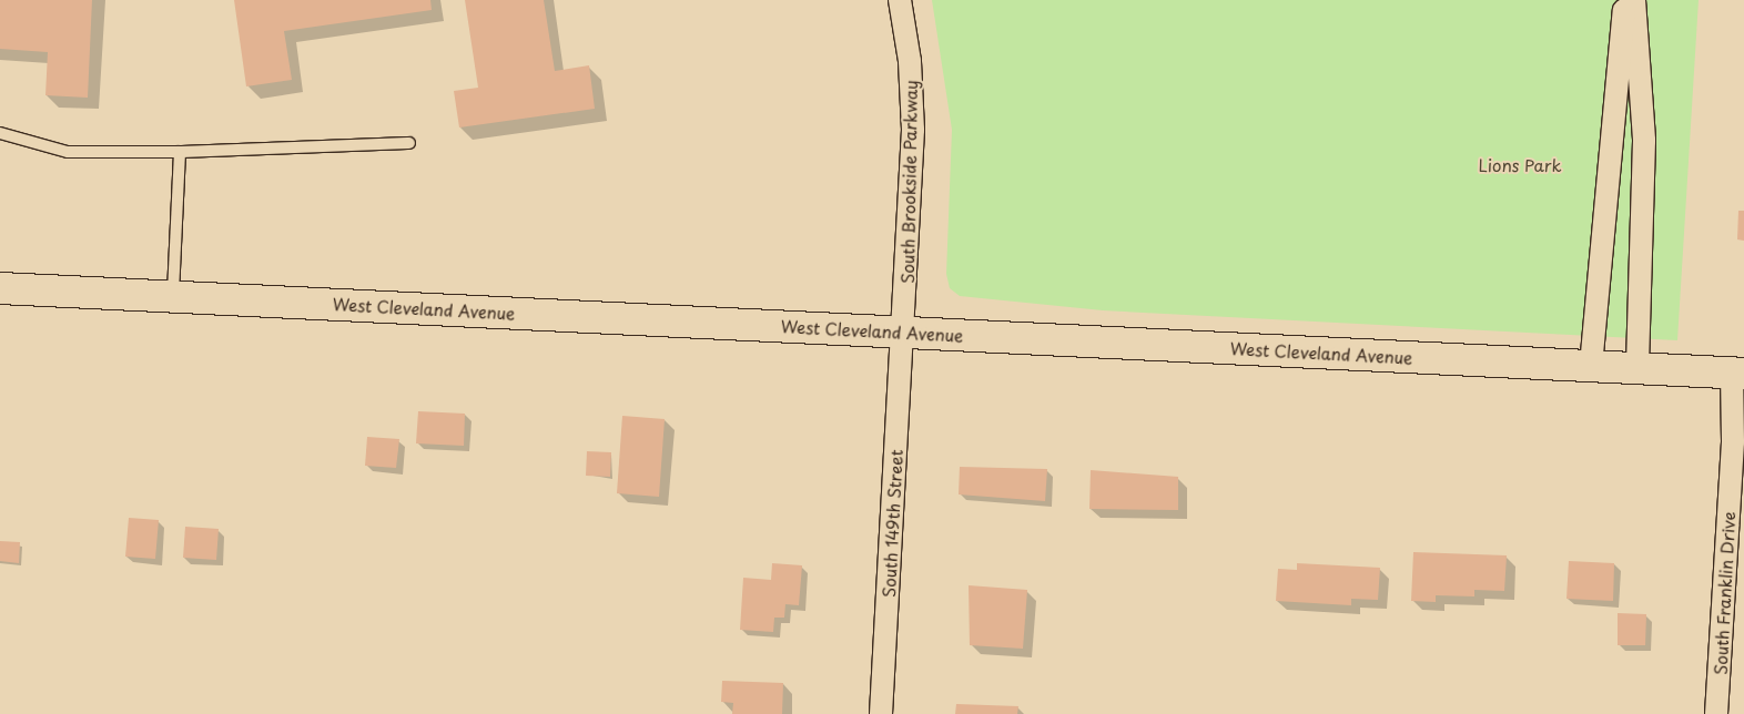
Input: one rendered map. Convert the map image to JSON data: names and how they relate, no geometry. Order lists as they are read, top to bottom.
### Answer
{
  "streets": {
    "main road": ["West Cleveland Avenue"],
    "street": ["South Brookside Parkway", "South 149th Street", "South Franklin Drive"]
  },
  "crossings": [
    ["South Brookside Parkway", "West Cleveland Avenue"],
    ["South Brookside Parkway", "South 149th Street"],
    ["West Cleveland Avenue", "South 149th Street"],
    ["West Cleveland Avenue", "South Franklin Drive"]
  ],
  "parks": ["Lions Park"]
}
